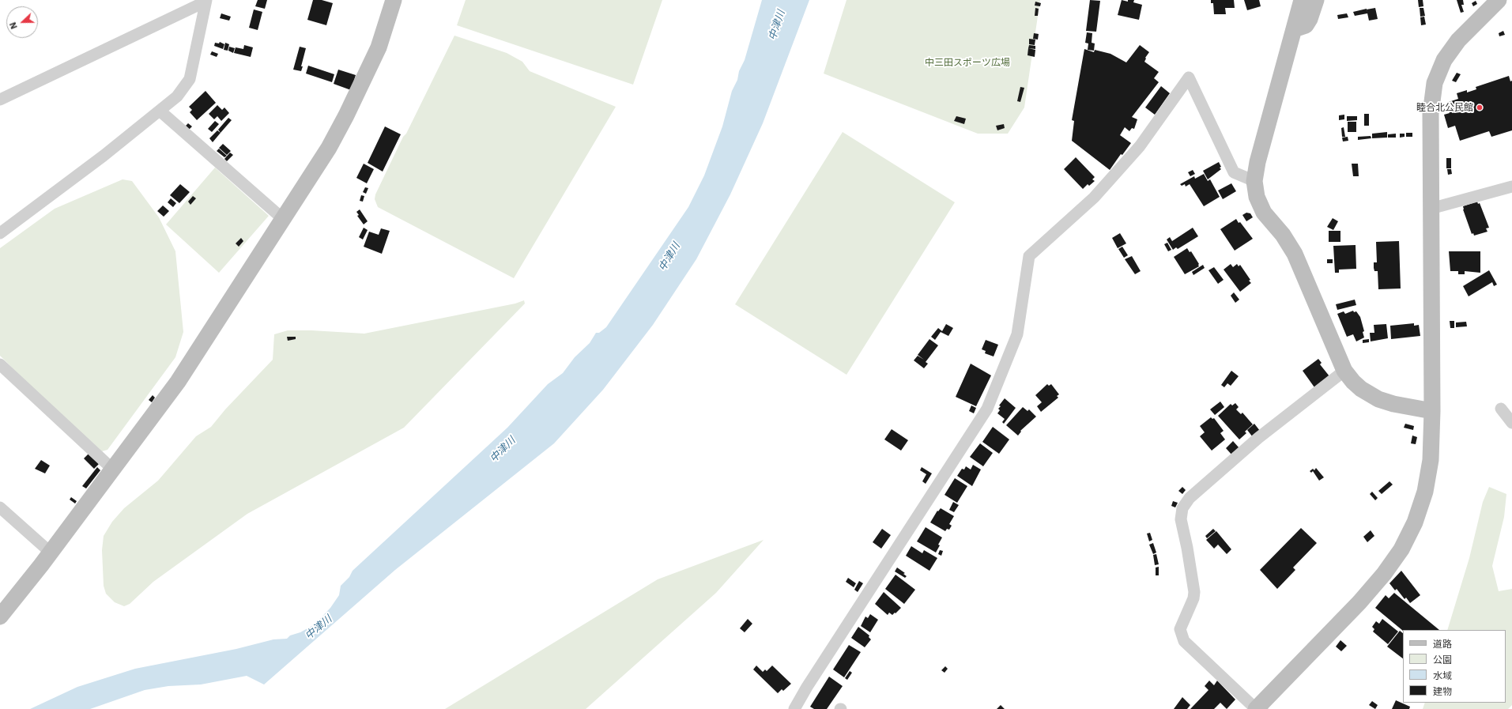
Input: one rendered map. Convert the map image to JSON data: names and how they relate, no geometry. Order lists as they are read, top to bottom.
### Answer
{
  "water": ["中津川"],
  "parks": ["中三田スポーツ広場"],
  "places": ["睦合北公民館"],
  "legend": [
    "道路",
    "公園",
    "水域",
    "建物"
  ],
  "north": "left"
}
